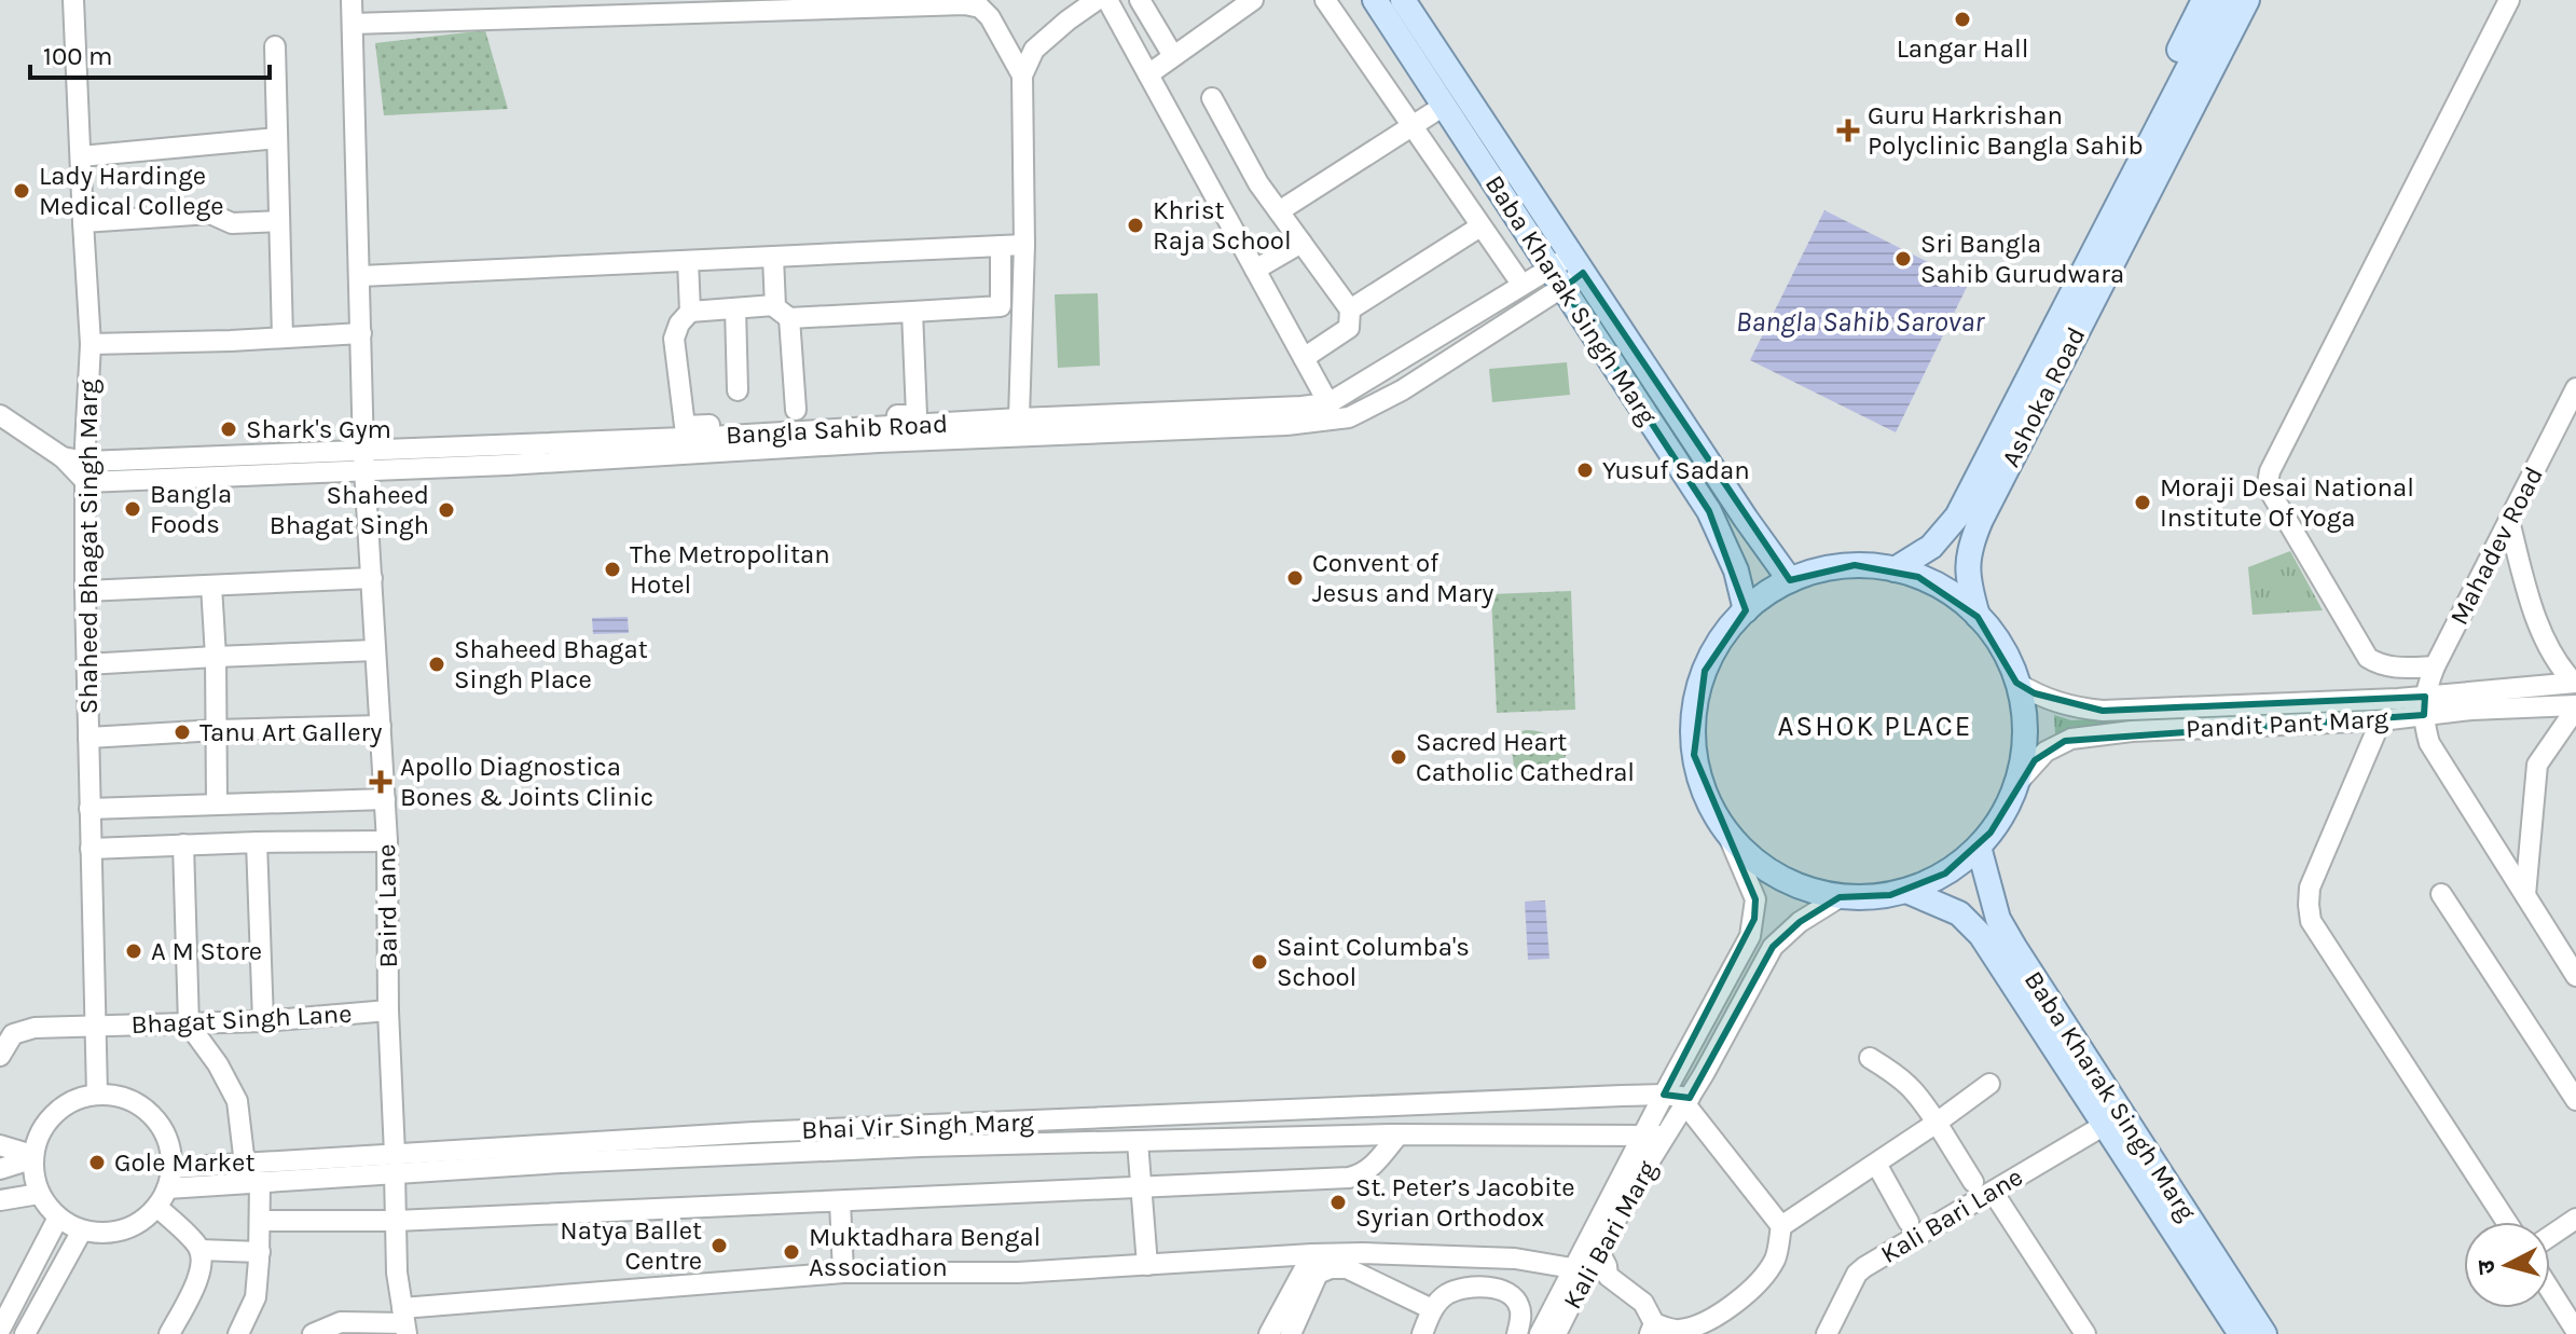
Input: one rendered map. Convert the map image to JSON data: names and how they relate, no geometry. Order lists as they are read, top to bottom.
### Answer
{
  "streets": {
    "main road": ["Baba Kharak Singh Marg", "Ashoka Road"],
    "street": [
      "Bangla Sahib Road",
      "Mahadev Road",
      "Shaheed Bhagat Singh Marg",
      "Pandit Pant Marg",
      "Baird Lane",
      "Bhagat Singh Lane",
      "Bhai Vir Singh Marg",
      "Kali Bari Lane",
      "Kali Bari Marg"
    ]
  },
  "crossings": [
    ["Baba Kharak Singh Marg", "Bangla Sahib Road"],
    ["Baba Kharak Singh Marg", "Kali Bari Lane"],
    ["Bangla Sahib Road", "Shaheed Bhagat Singh Marg"],
    ["Bangla Sahib Road", "Baird Lane"],
    ["Mahadev Road", "Pandit Pant Marg"],
    ["Shaheed Bhagat Singh Marg", "Bhagat Singh Lane"],
    ["Shaheed Bhagat Singh Marg", "Bhai Vir Singh Marg"],
    ["Baird Lane", "Bhagat Singh Lane"],
    ["Baird Lane", "Bhai Vir Singh Marg"],
    ["Bhai Vir Singh Marg", "Kali Bari Marg"]
  ],
  "districts": ["ASHOK PLACE"],
  "water": ["Bangla Sahib Sarovar"],
  "places": {
    "other": [
      "Langar Hall",
      "Lady Hardinge Medical College",
      "Khrist Raja School",
      "Sri Bangla Sahib Gurudwara",
      "Shark's Gym",
      "Yusuf Sadan",
      "Moraji Desai National Institute Of Yoga",
      "Bangla Foods",
      "Shaheed Bhagat Singh",
      "The Metropolitan Hotel",
      "Convent of Jesus and Mary",
      "Shaheed Bhagat Singh Place",
      "Tanu Art Gallery",
      "Sacred Heart Catholic Cathedral",
      "A M Store",
      "Saint Columba's School",
      "Gole Market",
      "St. Peter’s Jacobite Syrian Orthodox",
      "Natya Ballet Centre",
      "Muktadhara Bengal Association"
    ],
    "health": ["Guru Harkrishan Polyclinic Bangla Sahib", "Apollo Diagnostica Bones & Joints Clinic"]
  },
  "scale_bar": "100 m",
  "north": "left"
}
